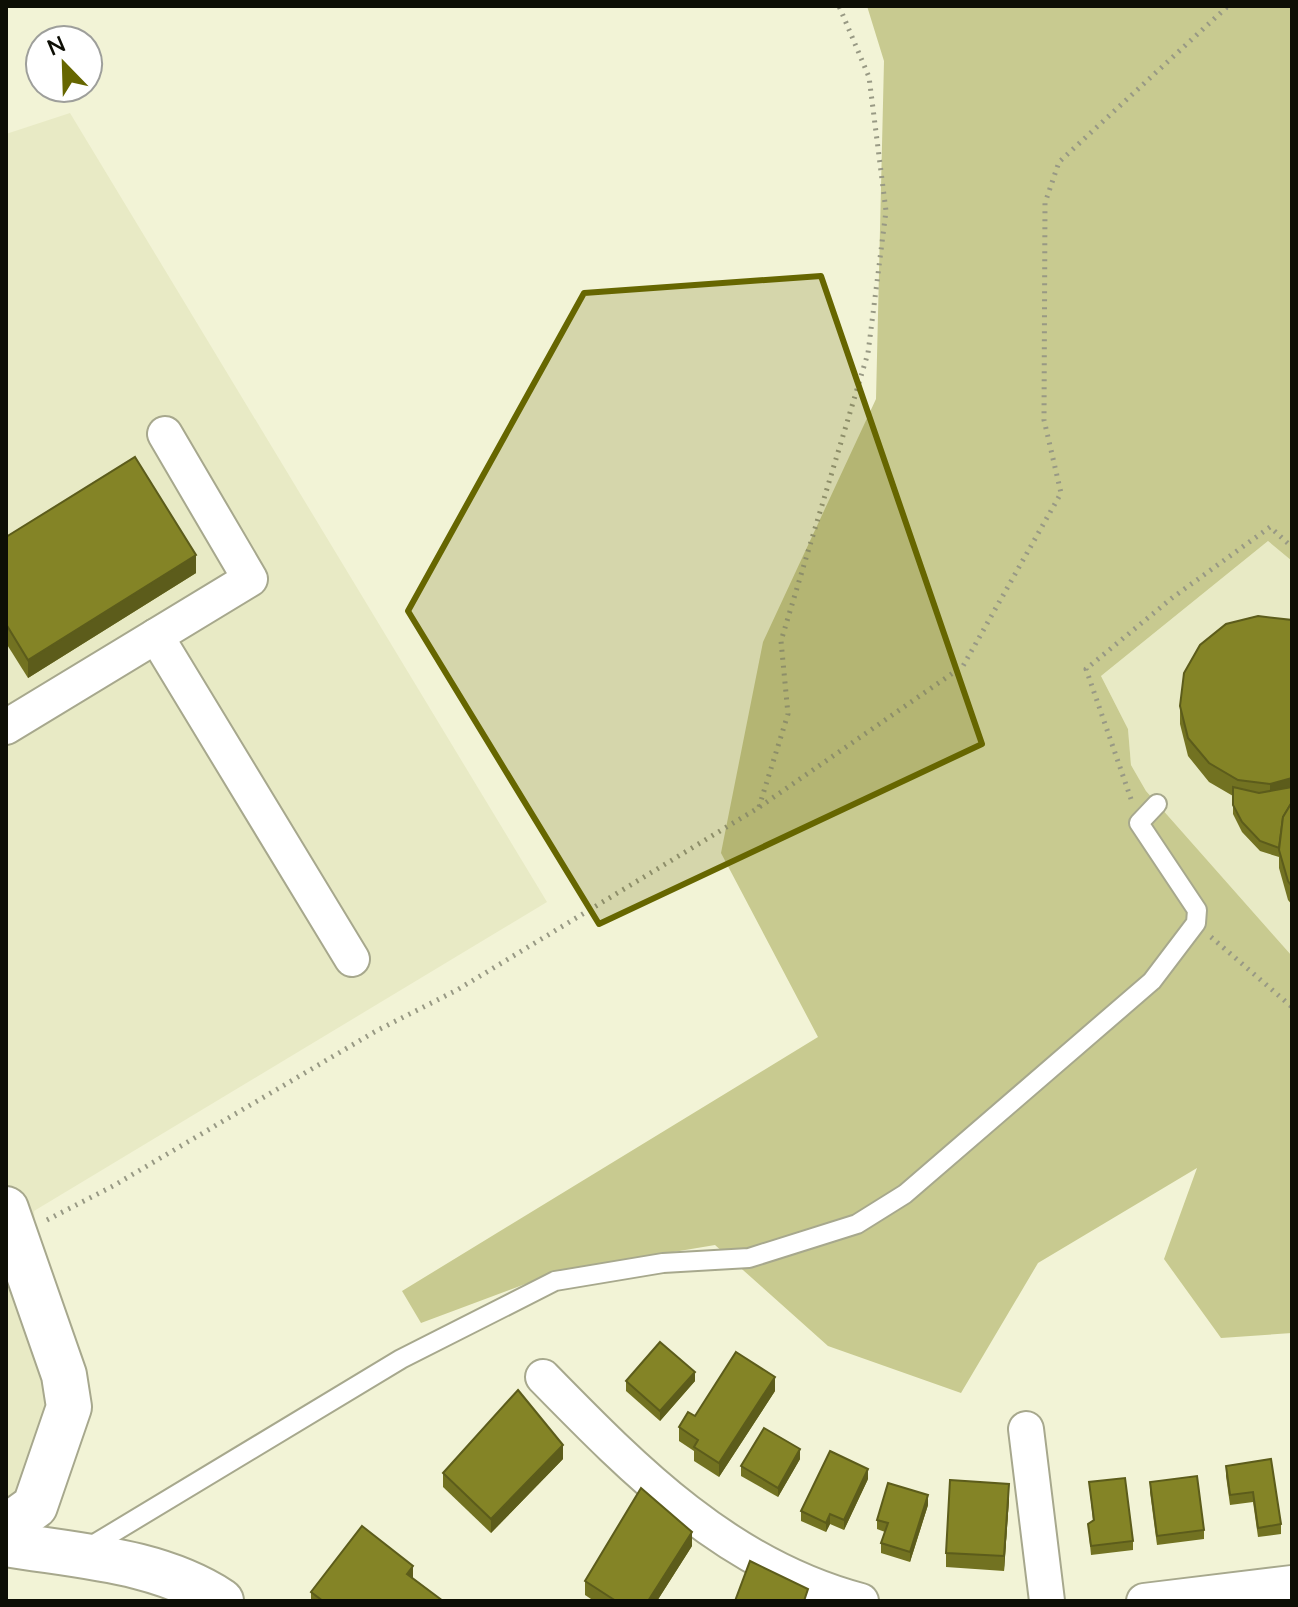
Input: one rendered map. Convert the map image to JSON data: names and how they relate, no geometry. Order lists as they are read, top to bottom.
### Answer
{
  "north": "top left"
}
